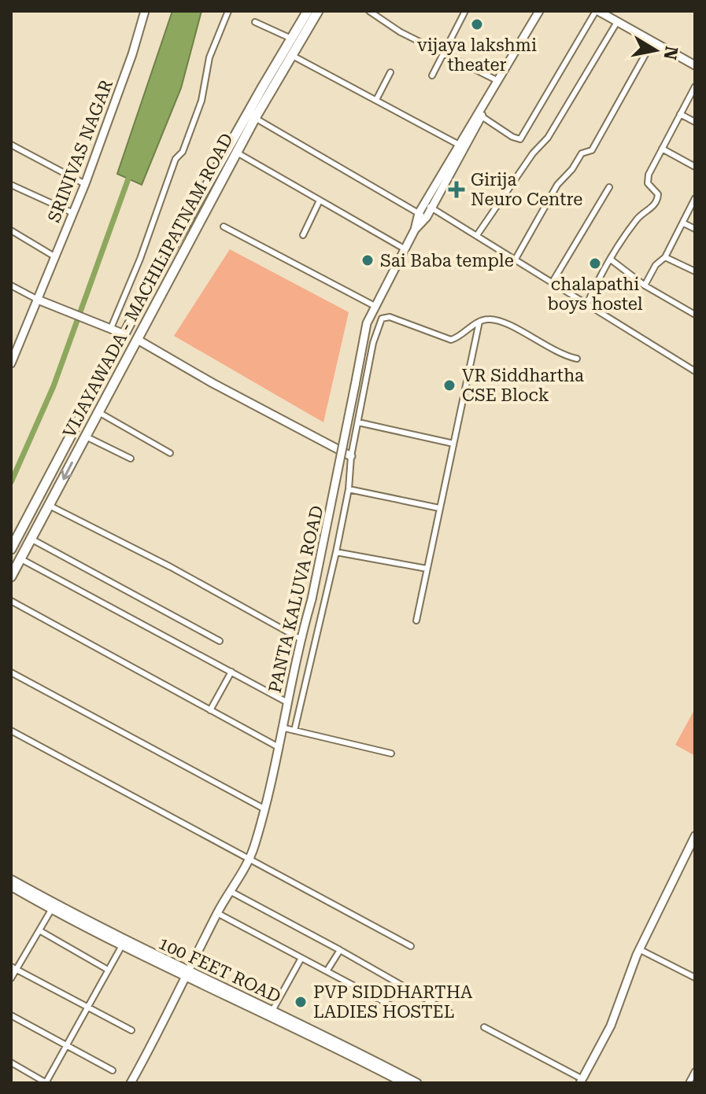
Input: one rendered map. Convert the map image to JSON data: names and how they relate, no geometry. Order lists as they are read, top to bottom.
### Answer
{
  "streets": {
    "highway": ["VIJAYAWADA - MACHILIPATNAM ROAD"],
    "street": ["SRINIVAS NAGAR", "PANTA KALUVA ROAD", "100 FEET ROAD"]
  },
  "crossings": [
    ["PANTA KALUVA ROAD", "100 FEET ROAD"]
  ],
  "places": {
    "other": [
      "vijaya lakshmi theater",
      "Sai Baba temple",
      "chalapathi boys hostel",
      "VR Siddhartha CSE Block",
      "PVP SIDDHARTHA LADIES HOSTEL"
    ],
    "health": ["Girija Neuro Centre"]
  },
  "north": "right"
}
